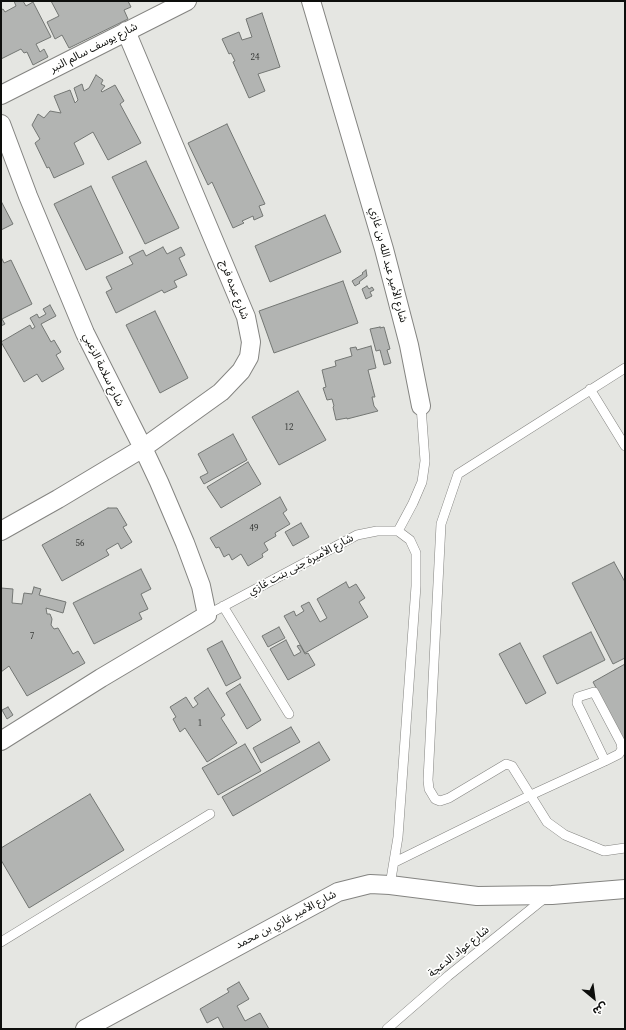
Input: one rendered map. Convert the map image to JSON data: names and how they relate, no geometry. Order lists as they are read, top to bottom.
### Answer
{
  "streets": {
    "street": [
      "شارع يوسف سالم النبر",
      "شارع الأمير عبد الله بن غازي",
      "شارع عبده فرج",
      "شارع سلامة الزعبي",
      "شارع الأميرة جنى بنت غازي",
      "شارع الأمير غازي بن محمد"
    ],
    "lane": ["شارع عواد الدعجة"]
  },
  "crossings": [
    ["شارع يوسف سالم النبر", "شارع عبده فرج"],
    ["شارع الأمير عبد الله بن غازي", "شارع الأميرة جنى بنت غازي"],
    ["شارع عبده فرج", "شارع سلامة الزعبي"],
    ["شارع سلامة الزعبي", "شارع الأميرة جنى بنت غازي"],
    ["شارع الأمير غازي بن محمد", "شارع عواد الدعجة"]
  ],
  "house_numbers": [
    "24",
    "12",
    "49",
    "56",
    "7",
    "1"
  ],
  "north": "bottom right"
}
